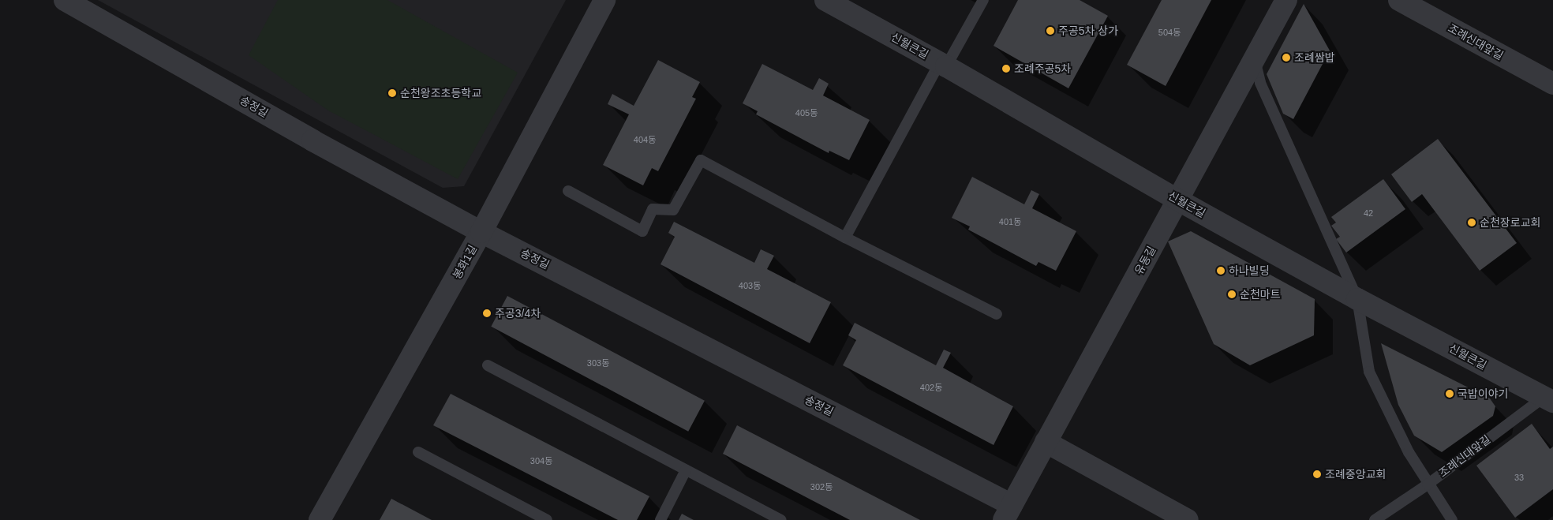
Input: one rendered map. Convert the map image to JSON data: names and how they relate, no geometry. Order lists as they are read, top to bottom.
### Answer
{
  "streets": {
    "street": [
      "조례신대앞길",
      "신월큰길",
      "송정길",
      "유동길",
      "봉화1길"
    ]
  },
  "crossings": [
    ["조례신대앞길", "신월큰길"],
    ["신월큰길", "유동길"],
    ["송정길", "유동길"],
    ["송정길", "봉화1길"]
  ],
  "places": [
    "주공5차 상가",
    "조례쌈밥",
    "조례주공5차",
    "순천왕조초등학교",
    "순천장로교회",
    "하나빌딩",
    "순천마트",
    "주공3/4차",
    "국밥이야기",
    "조례중앙교회"
  ],
  "house_numbers": [
    "504동",
    "405동",
    "404동",
    "42",
    "401동",
    "403동",
    "303동",
    "402동",
    "304동",
    "33",
    "302동"
  ]
}
